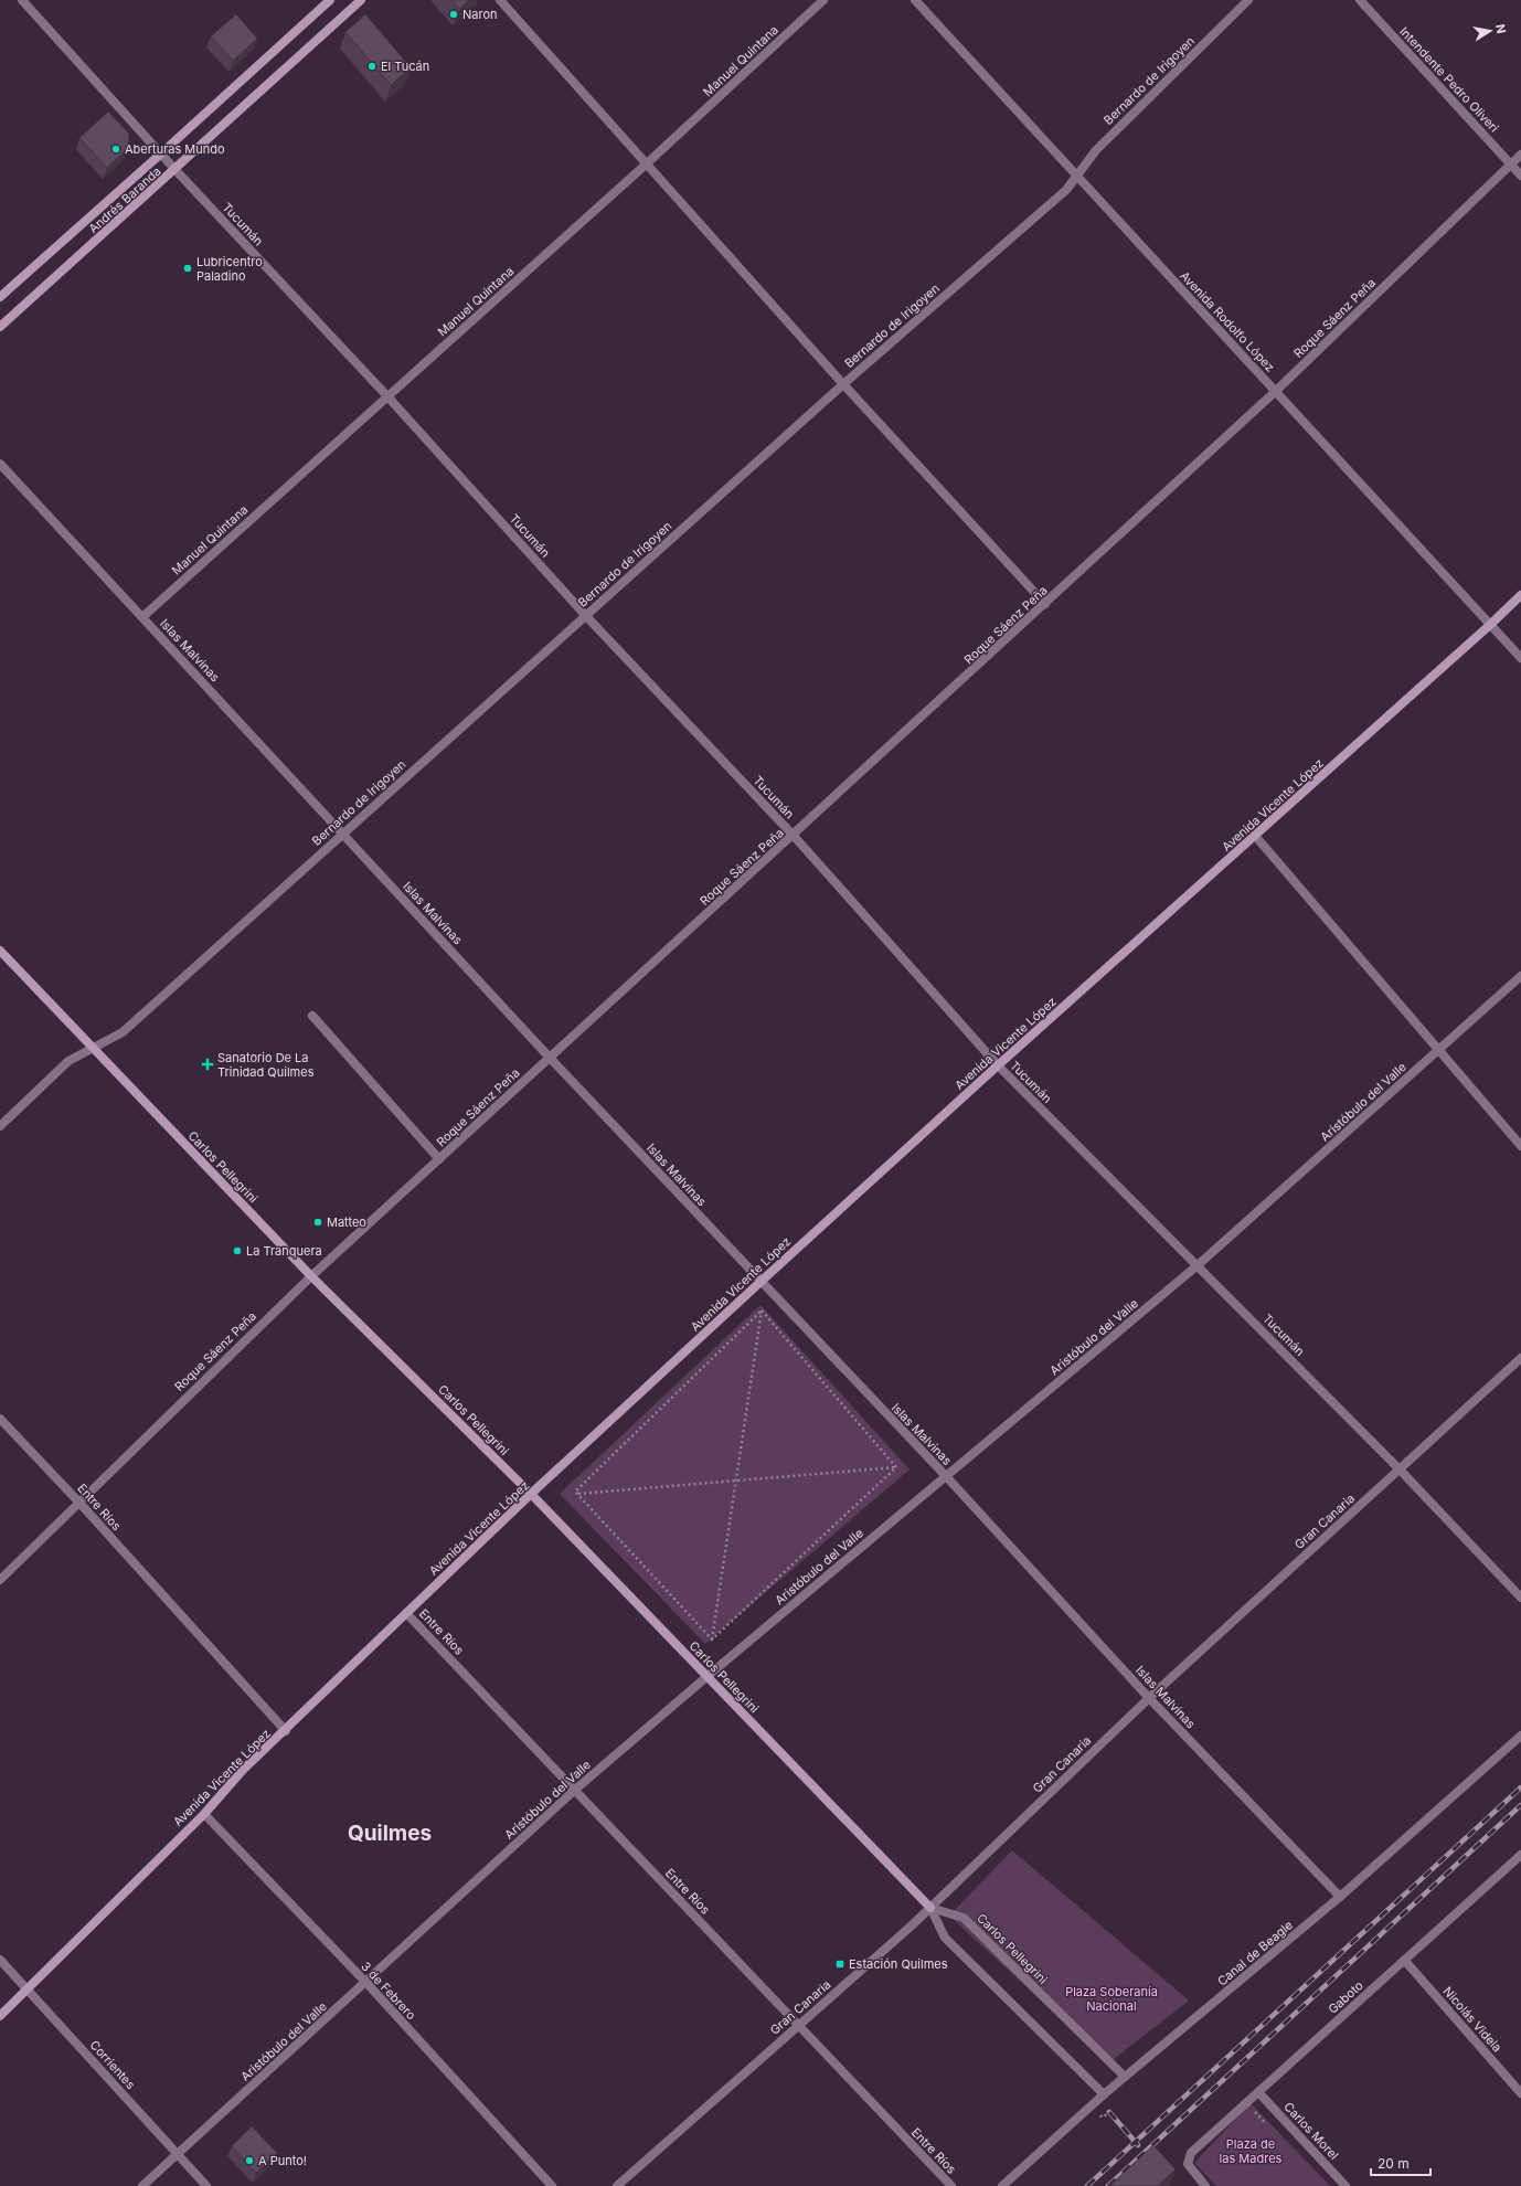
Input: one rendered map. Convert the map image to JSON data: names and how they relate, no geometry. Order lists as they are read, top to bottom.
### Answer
{
  "streets": {
    "main road": ["Andrés Baranda", "Avenida Vicente López", "Carlos Pellegrini"],
    "street": [
      "Manuel Quintana",
      "Intendente Pedro Oliveri",
      "Bernardo de Irigoyen",
      "Tucumán",
      "Roque Sáenz Peña",
      "Avenida Rodolfo López",
      "Islas Malvinas",
      "Aristóbulo del Valle",
      "Entre Ríos",
      "Gran Canaria",
      "Canal de Beagle",
      "3 de Febrero",
      "Gaboto",
      "Nicolás Videla",
      "Corrientes",
      "Carlos Morel"
    ]
  },
  "crossings": [
    ["Manuel Quintana", "Tucumán"],
    ["Manuel Quintana", "Islas Malvinas"],
    ["Intendente Pedro Oliveri", "Roque Sáenz Peña"],
    ["Bernardo de Irigoyen", "Tucumán"],
    ["Bernardo de Irigoyen", "Avenida Rodolfo López"],
    ["Bernardo de Irigoyen", "Islas Malvinas"],
    ["Bernardo de Irigoyen", "Carlos Pellegrini"],
    ["Andrés Baranda", "Tucumán"],
    ["Tucumán", "Roque Sáenz Peña"],
    ["Tucumán", "Avenida Vicente López"],
    ["Tucumán", "Aristóbulo del Valle"],
    ["Tucumán", "Gran Canaria"],
    ["Roque Sáenz Peña", "Avenida Rodolfo López"],
    ["Roque Sáenz Peña", "Islas Malvinas"],
    ["Roque Sáenz Peña", "Carlos Pellegrini"],
    ["Roque Sáenz Peña", "Entre Ríos"],
    ["Avenida Rodolfo López", "Avenida Vicente López"],
    ["Islas Malvinas", "Avenida Vicente López"],
    ["Islas Malvinas", "Aristóbulo del Valle"],
    ["Islas Malvinas", "Gran Canaria"],
    ["Islas Malvinas", "Canal de Beagle"],
    ["Avenida Vicente López", "Carlos Pellegrini"],
    ["Avenida Vicente López", "Entre Ríos"],
    ["Avenida Vicente López", "3 de Febrero"],
    ["Avenida Vicente López", "Corrientes"],
    ["Aristóbulo del Valle", "Carlos Pellegrini"],
    ["Aristóbulo del Valle", "Entre Ríos"],
    ["Aristóbulo del Valle", "3 de Febrero"],
    ["Aristóbulo del Valle", "Corrientes"],
    ["Carlos Pellegrini", "Gran Canaria"],
    ["Carlos Pellegrini", "Canal de Beagle"],
    ["Entre Ríos", "Gran Canaria"],
    ["Gaboto", "Nicolás Videla"],
    ["Gaboto", "Carlos Morel"]
  ],
  "districts": ["Quilmes"],
  "parks": ["Plaza Soberanía Nacional", "Plaza de las Madres"],
  "places": {
    "other": [
      "Naron",
      "El Tucán",
      "Aberturas Mundo",
      "Lubricentro Paladino",
      "Matteo",
      "La Tranquera",
      "A Punto!"
    ],
    "health": ["Sanatorio De La Trinidad Quilmes"],
    "transit": ["Estación Quilmes"]
  },
  "scale_bar": "20 m",
  "north": "right"
}
